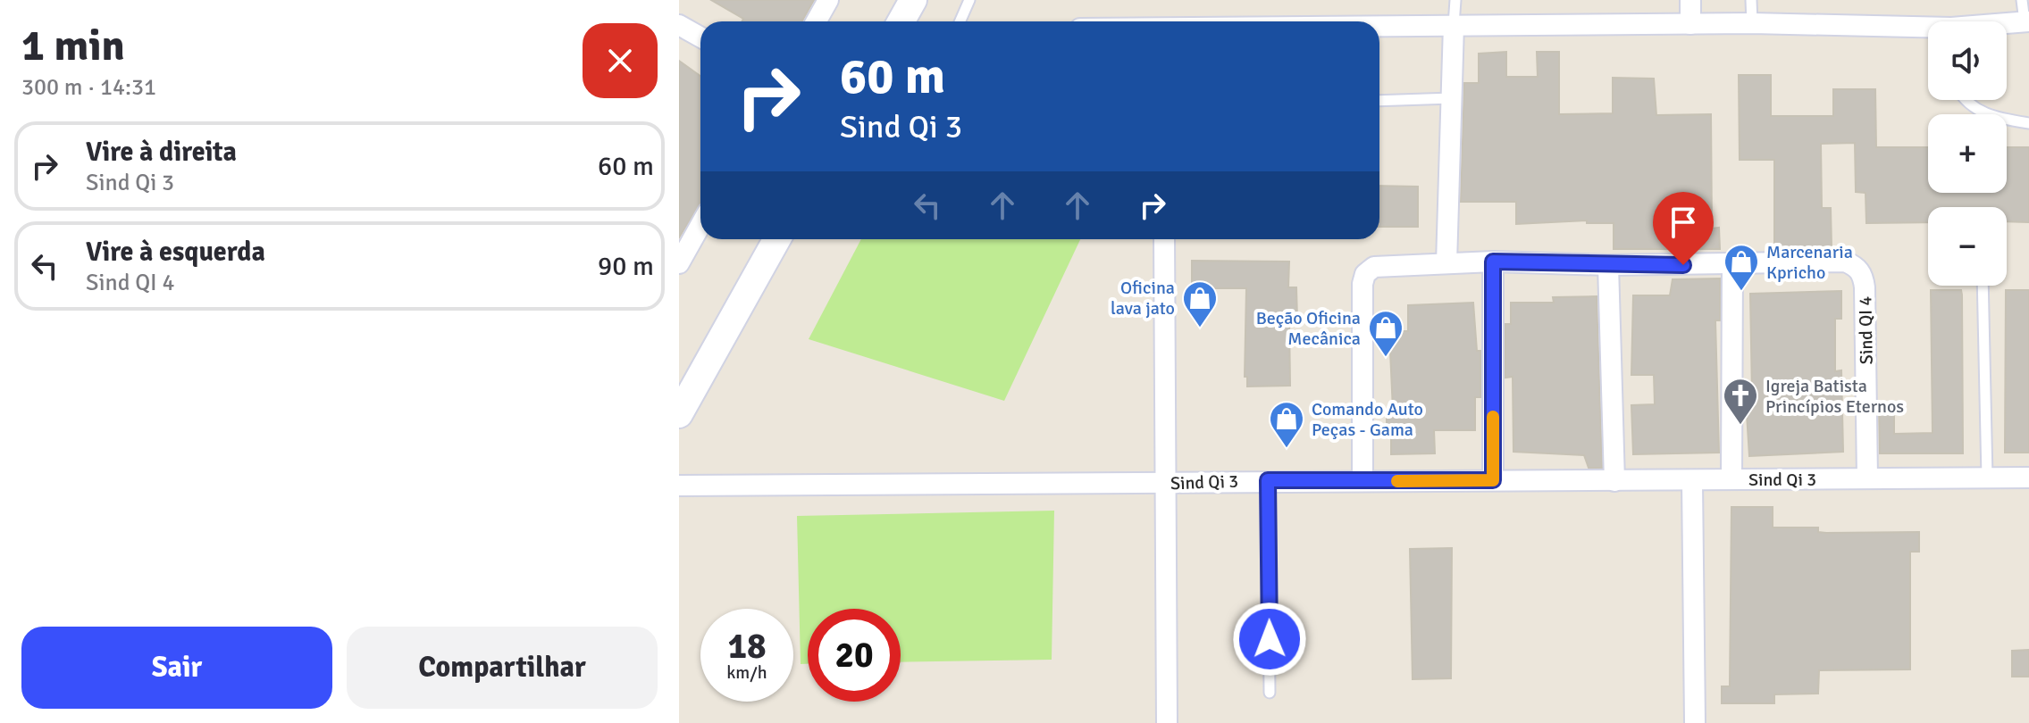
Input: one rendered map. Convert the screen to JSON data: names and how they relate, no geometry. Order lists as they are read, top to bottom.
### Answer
{
  "streets": {
    "street": ["Sind QI 4", "Sind Qi 3"]
  },
  "crossings": [
    ["Sind QI 4", "Sind Qi 3"]
  ],
  "places": {
    "shop": [
      "Marcenaria Kpricho",
      "Oficina lava jato",
      "Beção Oficina Mecânica",
      "Comando Auto Peças - Gama"
    ],
    "church": ["Igreja Batista Princípios Eternos"]
  },
  "page": {
    "heading": ["1 min", "300 m · 14:31"],
    "map_buttons": ["+", "−"],
    "turn": ["60 m", "Sind Qi 3"],
    "list": [
      {
        "name": "Vire à direita",
        "note": "Sind Qi 3",
        "value": "60 m"
      },
      {
        "name": "Vire à esquerda",
        "note": "Sind QI 4",
        "value": "90 m"
      }
    ],
    "speed": "18 km/h",
    "limit": "20",
    "buttons": ["Sair", "Compartilhar"]
  }
}
